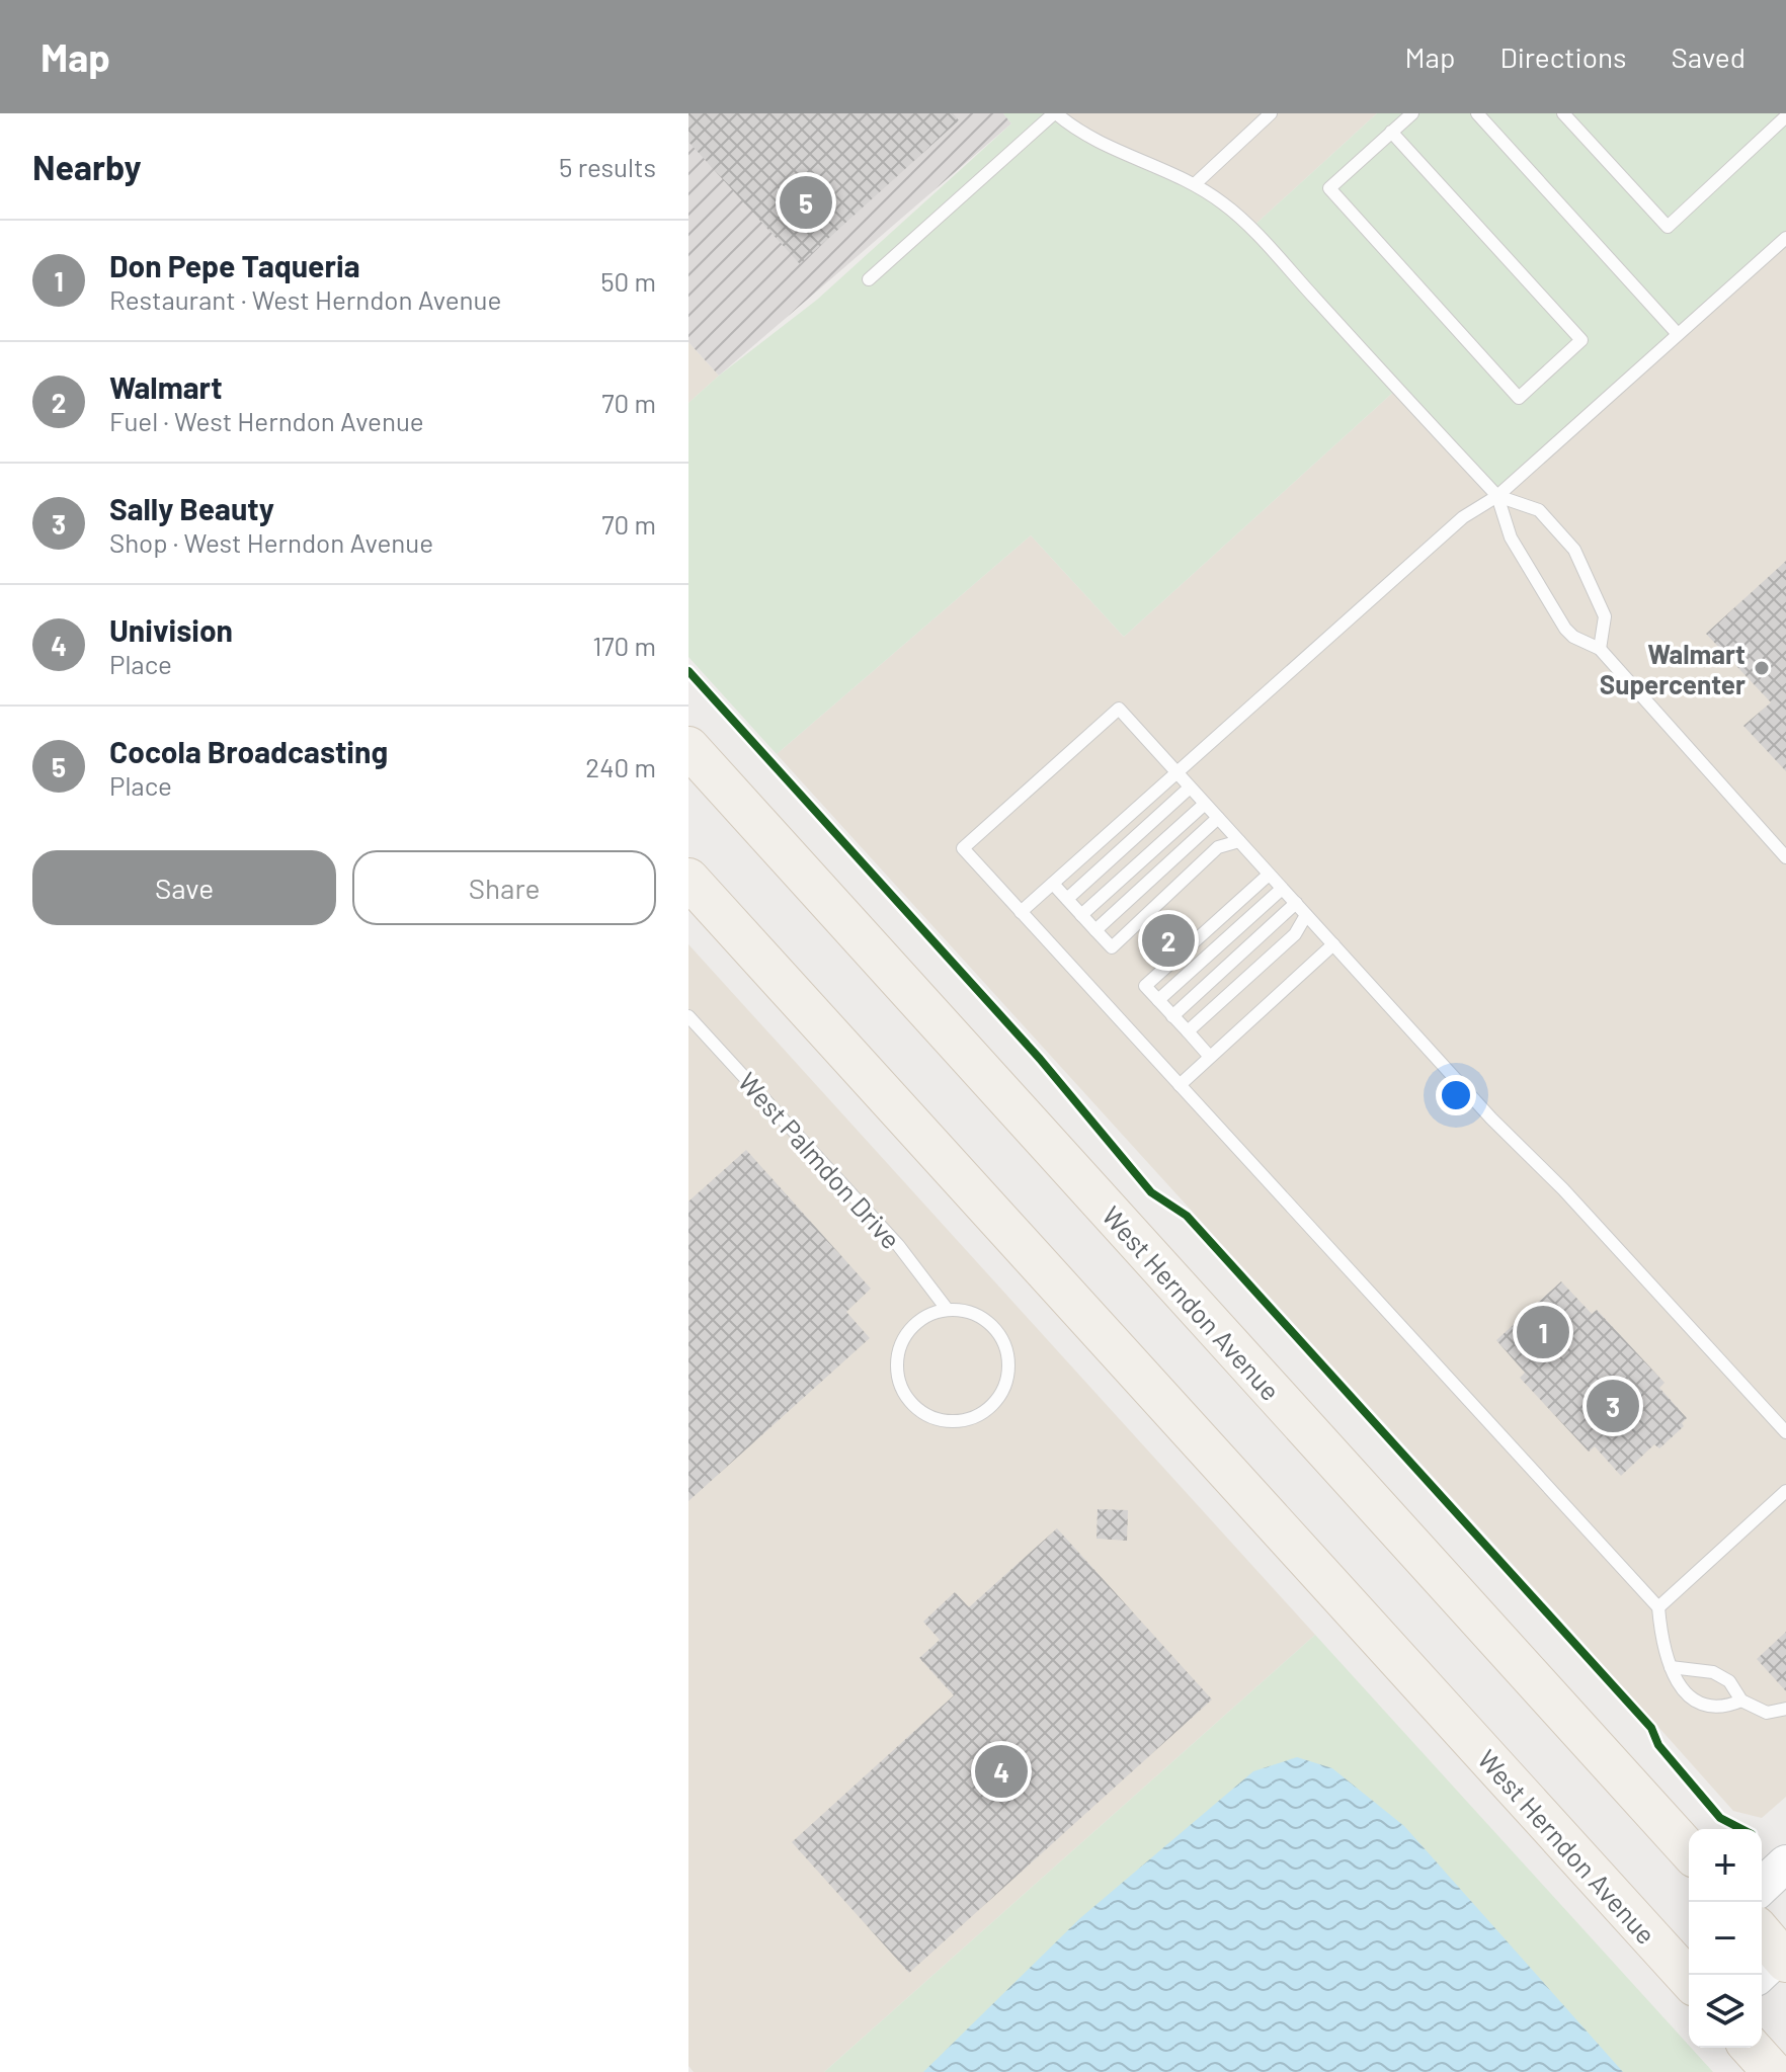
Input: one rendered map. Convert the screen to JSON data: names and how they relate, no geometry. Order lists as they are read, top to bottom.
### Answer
{
  "streets": {
    "main road": ["West Herndon Avenue"],
    "lane": ["West Palmdon Drive"]
  },
  "places": ["Walmart Supercenter"],
  "page": {
    "header": "Map",
    "nav": ["Map", "Directions", "Saved"],
    "heading": ["Nearby", "5 results"],
    "pins": [
      "5",
      "2",
      "1",
      "3",
      "4"
    ],
    "list": [
      {
        "mark": "1",
        "name": "Don Pepe Taqueria",
        "note": "Restaurant · West Herndon Avenue",
        "value": "50 m"
      },
      {
        "mark": "2",
        "name": "Walmart",
        "note": "Fuel · West Herndon Avenue",
        "value": "70 m"
      },
      {
        "mark": "3",
        "name": "Sally Beauty",
        "note": "Shop · West Herndon Avenue",
        "value": "70 m"
      },
      {
        "mark": "4",
        "name": "Univision",
        "note": "Place",
        "value": "170 m"
      },
      {
        "mark": "5",
        "name": "Cocola Broadcasting",
        "note": "Place",
        "value": "240 m"
      }
    ],
    "buttons": ["Save", "Share"],
    "map_buttons": ["+", "−"]
  }
}
